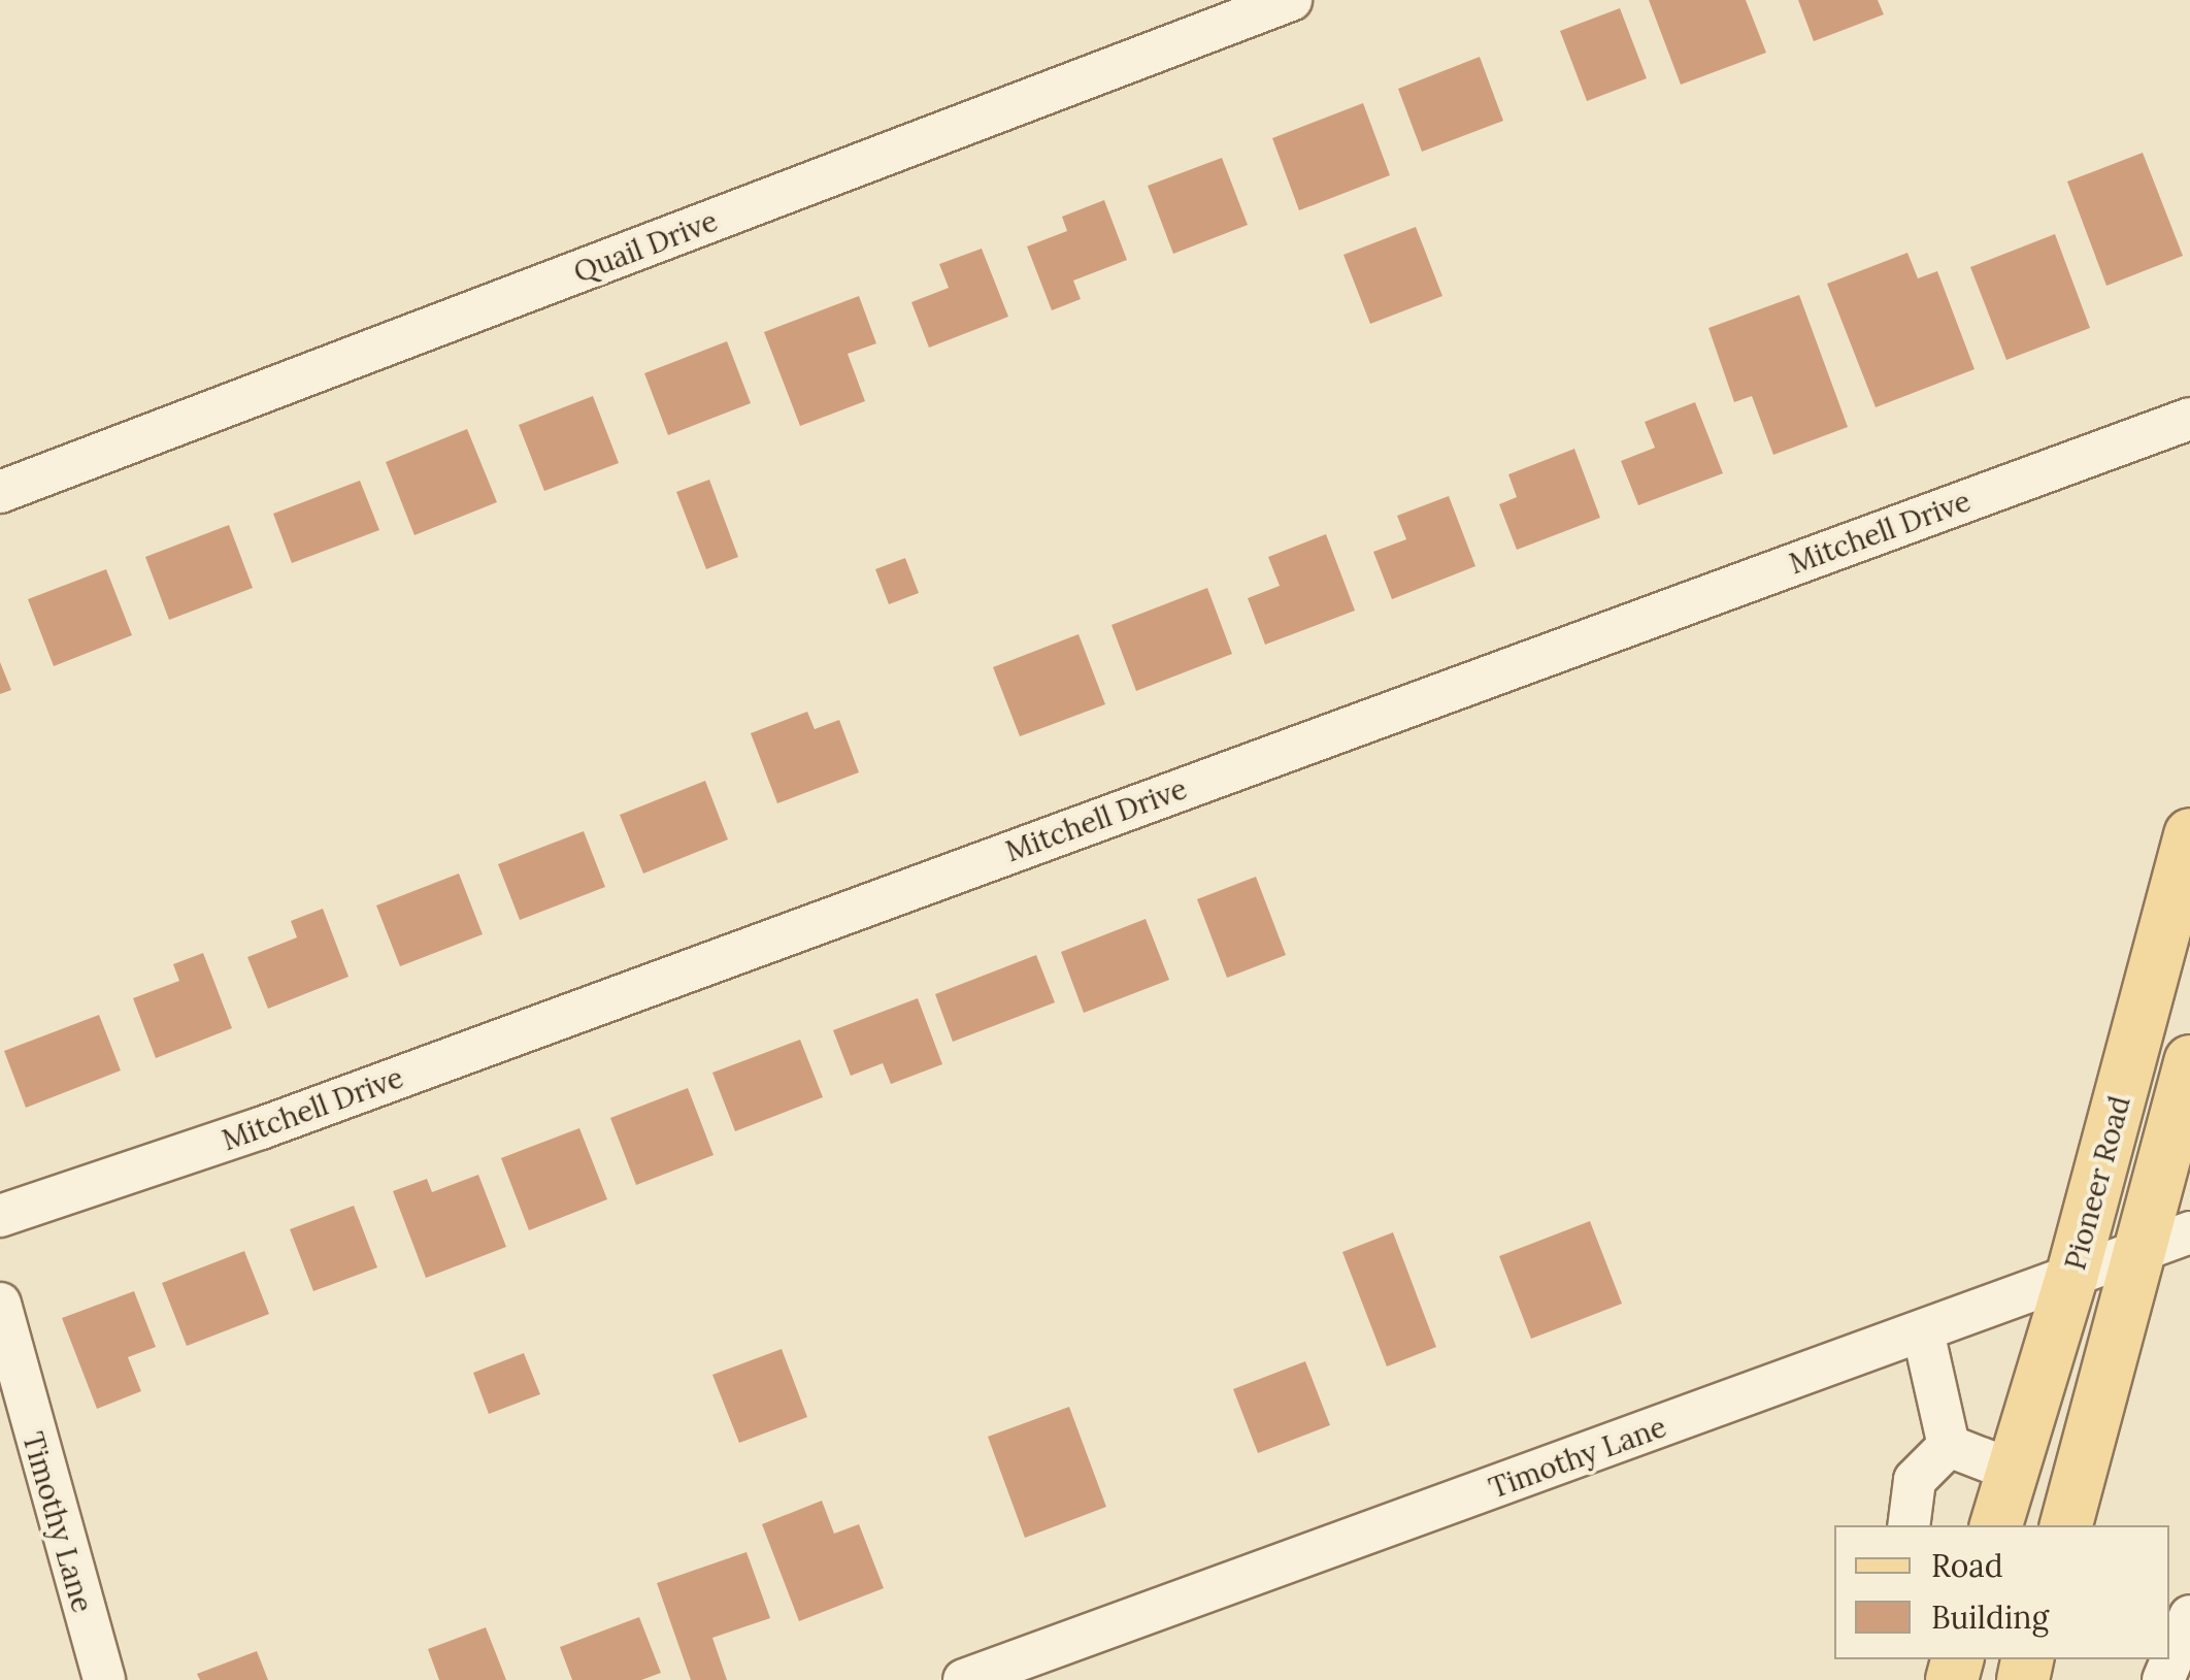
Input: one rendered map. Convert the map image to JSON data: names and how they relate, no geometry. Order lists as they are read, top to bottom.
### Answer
{
  "streets": {
    "main road": ["Pioneer Road"],
    "street": ["Quail Drive", "Mitchell Drive", "Timothy Lane"]
  },
  "crossings": [
    ["Pioneer Road", "Timothy Lane"]
  ],
  "legend": ["Road", "Building"]
}
